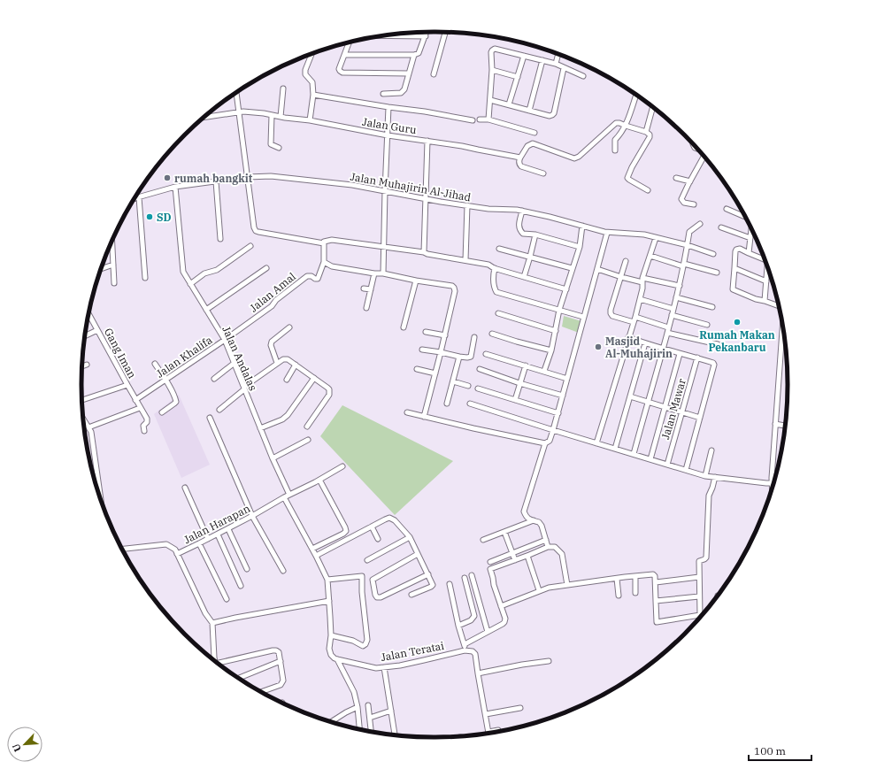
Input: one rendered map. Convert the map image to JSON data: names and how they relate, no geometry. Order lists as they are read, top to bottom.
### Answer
{
  "streets": {
    "street": [
      "Jalan Guru",
      "Jalan Muhajirin Al-Jihad",
      "Jalan Amal",
      "Gang Iman",
      "Jalan Khalifa",
      "Jalan Andalas",
      "Jalan Mawar",
      "Jalan Harapan",
      "Jalan Teratai"
    ]
  },
  "crossings": [
    ["Jalan Muhajirin Al-Jihad", "Jalan Andalas"],
    ["Jalan Amal", "Jalan Khalifa"],
    ["Jalan Amal", "Jalan Andalas"],
    ["Gang Iman", "Jalan Khalifa"],
    ["Jalan Khalifa", "Jalan Andalas"],
    ["Jalan Andalas", "Jalan Harapan"]
  ],
  "places": [
    "rumah bangkit",
    "SD",
    "Rumah Makan Pekanbaru",
    "Masjid Al-Muhajirin"
  ],
  "scale_bar": "100 m",
  "north": "bottom left"
}
